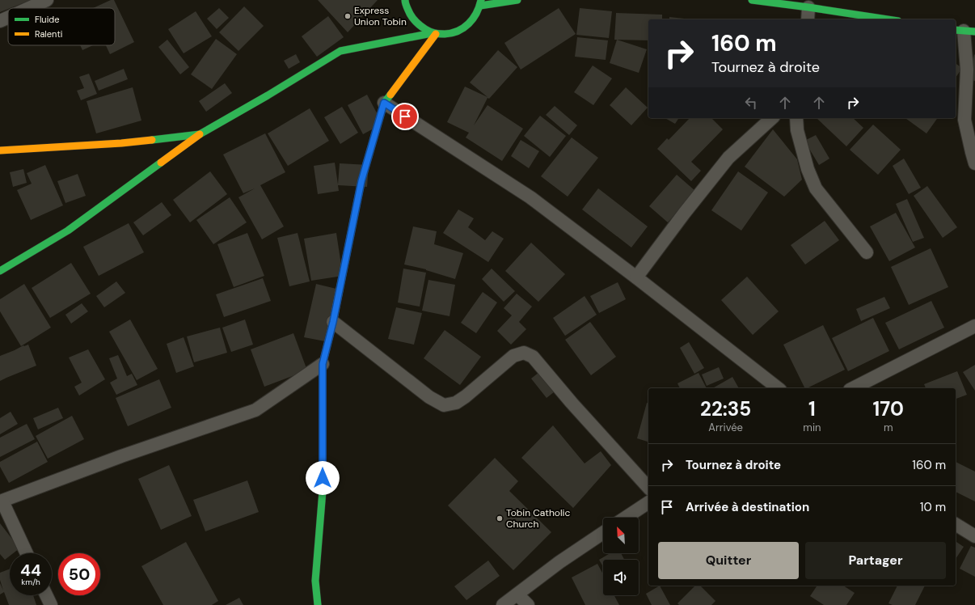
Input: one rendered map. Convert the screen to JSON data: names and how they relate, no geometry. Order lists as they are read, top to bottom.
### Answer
{
  "places": ["Express Union Tobin", "Tobin Catholic Church"],
  "legend": ["Fluide", "Ralenti"],
  "north": "top left",
  "page": {
    "turn": ["160 m", "Tournez à droite"],
    "eta": [
      "22:35",
      "Arrivée",
      "1",
      "min",
      "170",
      "m"
    ],
    "list": [
      {
        "name": "Tournez à droite",
        "value": "160 m"
      },
      {
        "name": "Arrivée à destination",
        "value": "10 m"
      }
    ],
    "buttons": ["Quitter", "Partager"],
    "speed": "44 km/h",
    "limit": "50"
  }
}
